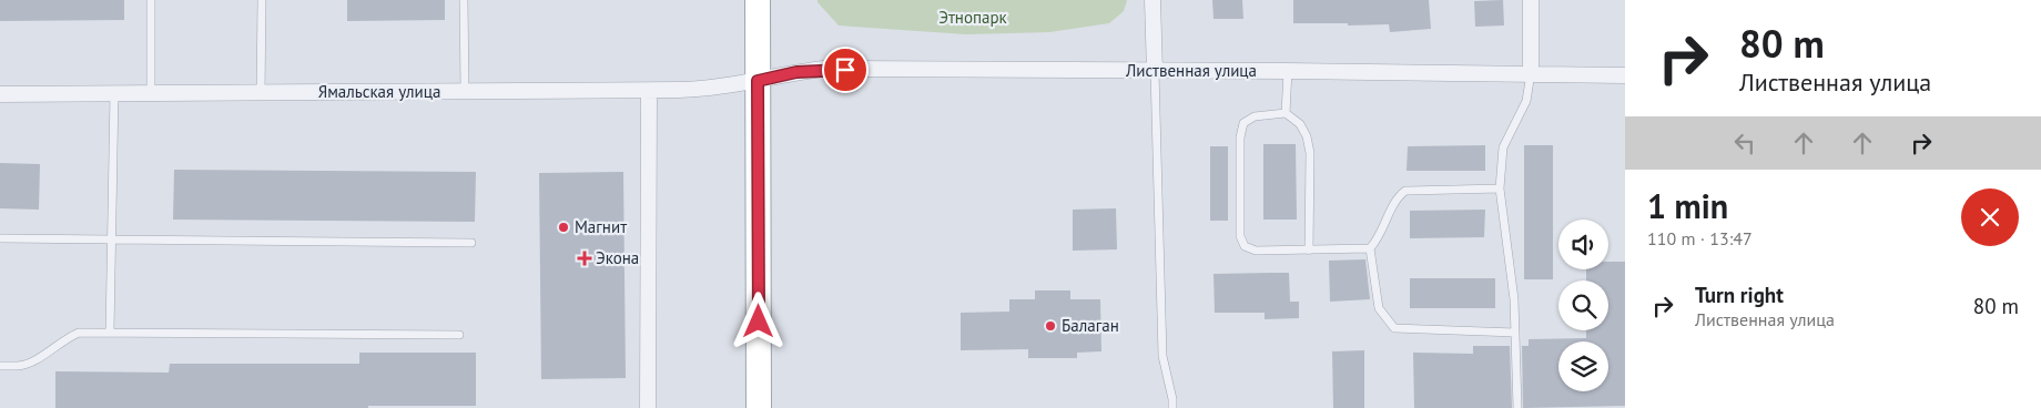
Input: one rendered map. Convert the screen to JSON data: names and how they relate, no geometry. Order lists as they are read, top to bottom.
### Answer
{
  "streets": {
    "street": ["Лиственная улица", "Ямальская улица"]
  },
  "crossings": [
    ["Лиственная улица", "Ямальская улица"]
  ],
  "parks": ["Этнопарк"],
  "places": {
    "other": ["Магнит", "Балаган"],
    "health": ["Экона"]
  },
  "page": {
    "turn": ["80 m", "Лиственная улица"],
    "heading": ["1 min", "110 m · 13:47"],
    "list": [
      {
        "name": "Turn right",
        "note": "Лиственная улица",
        "value": "80 m"
      }
    ]
  }
}
